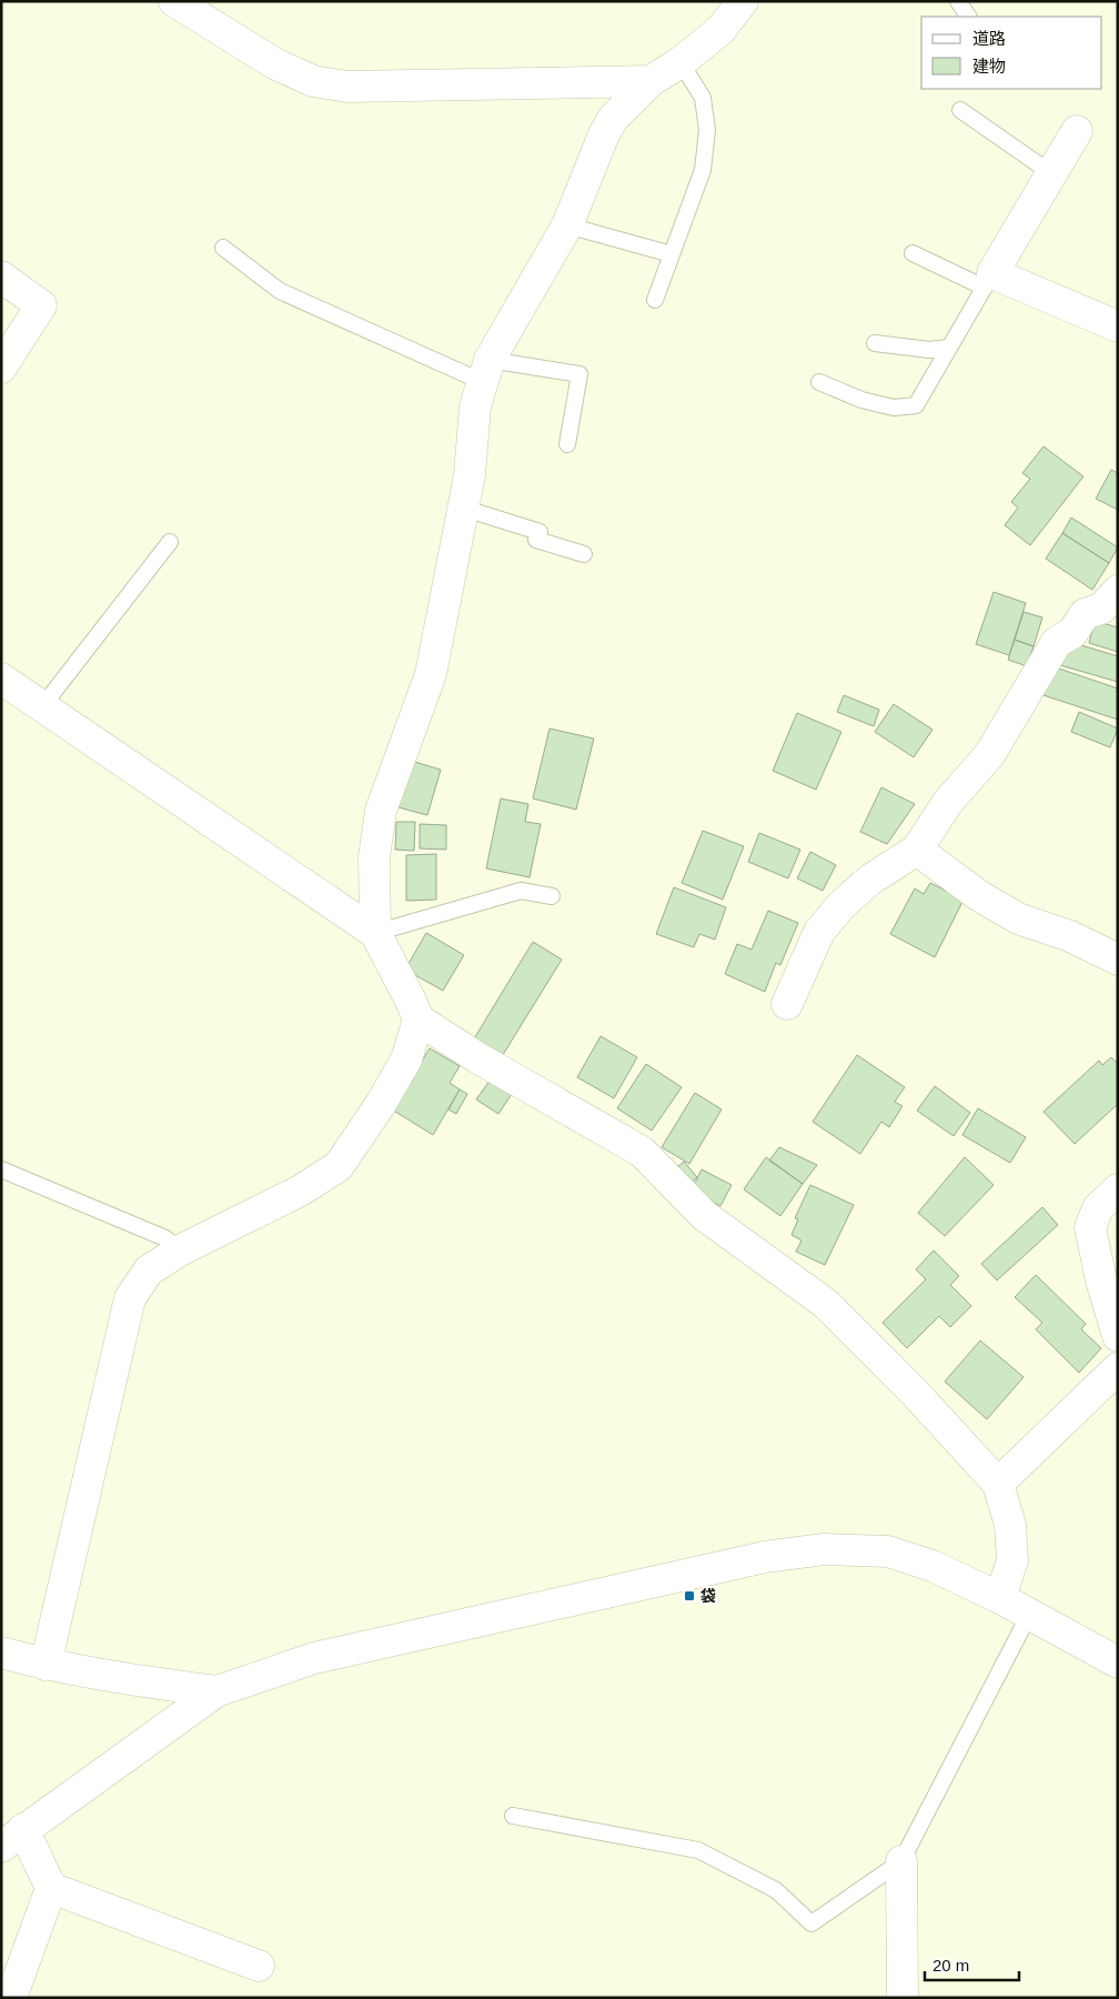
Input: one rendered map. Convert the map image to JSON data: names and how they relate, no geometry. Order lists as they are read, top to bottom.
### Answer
{
  "places": {
    "transit": ["袋"]
  },
  "legend": ["道路", "建物"],
  "scale_bar": "20 m"
}
